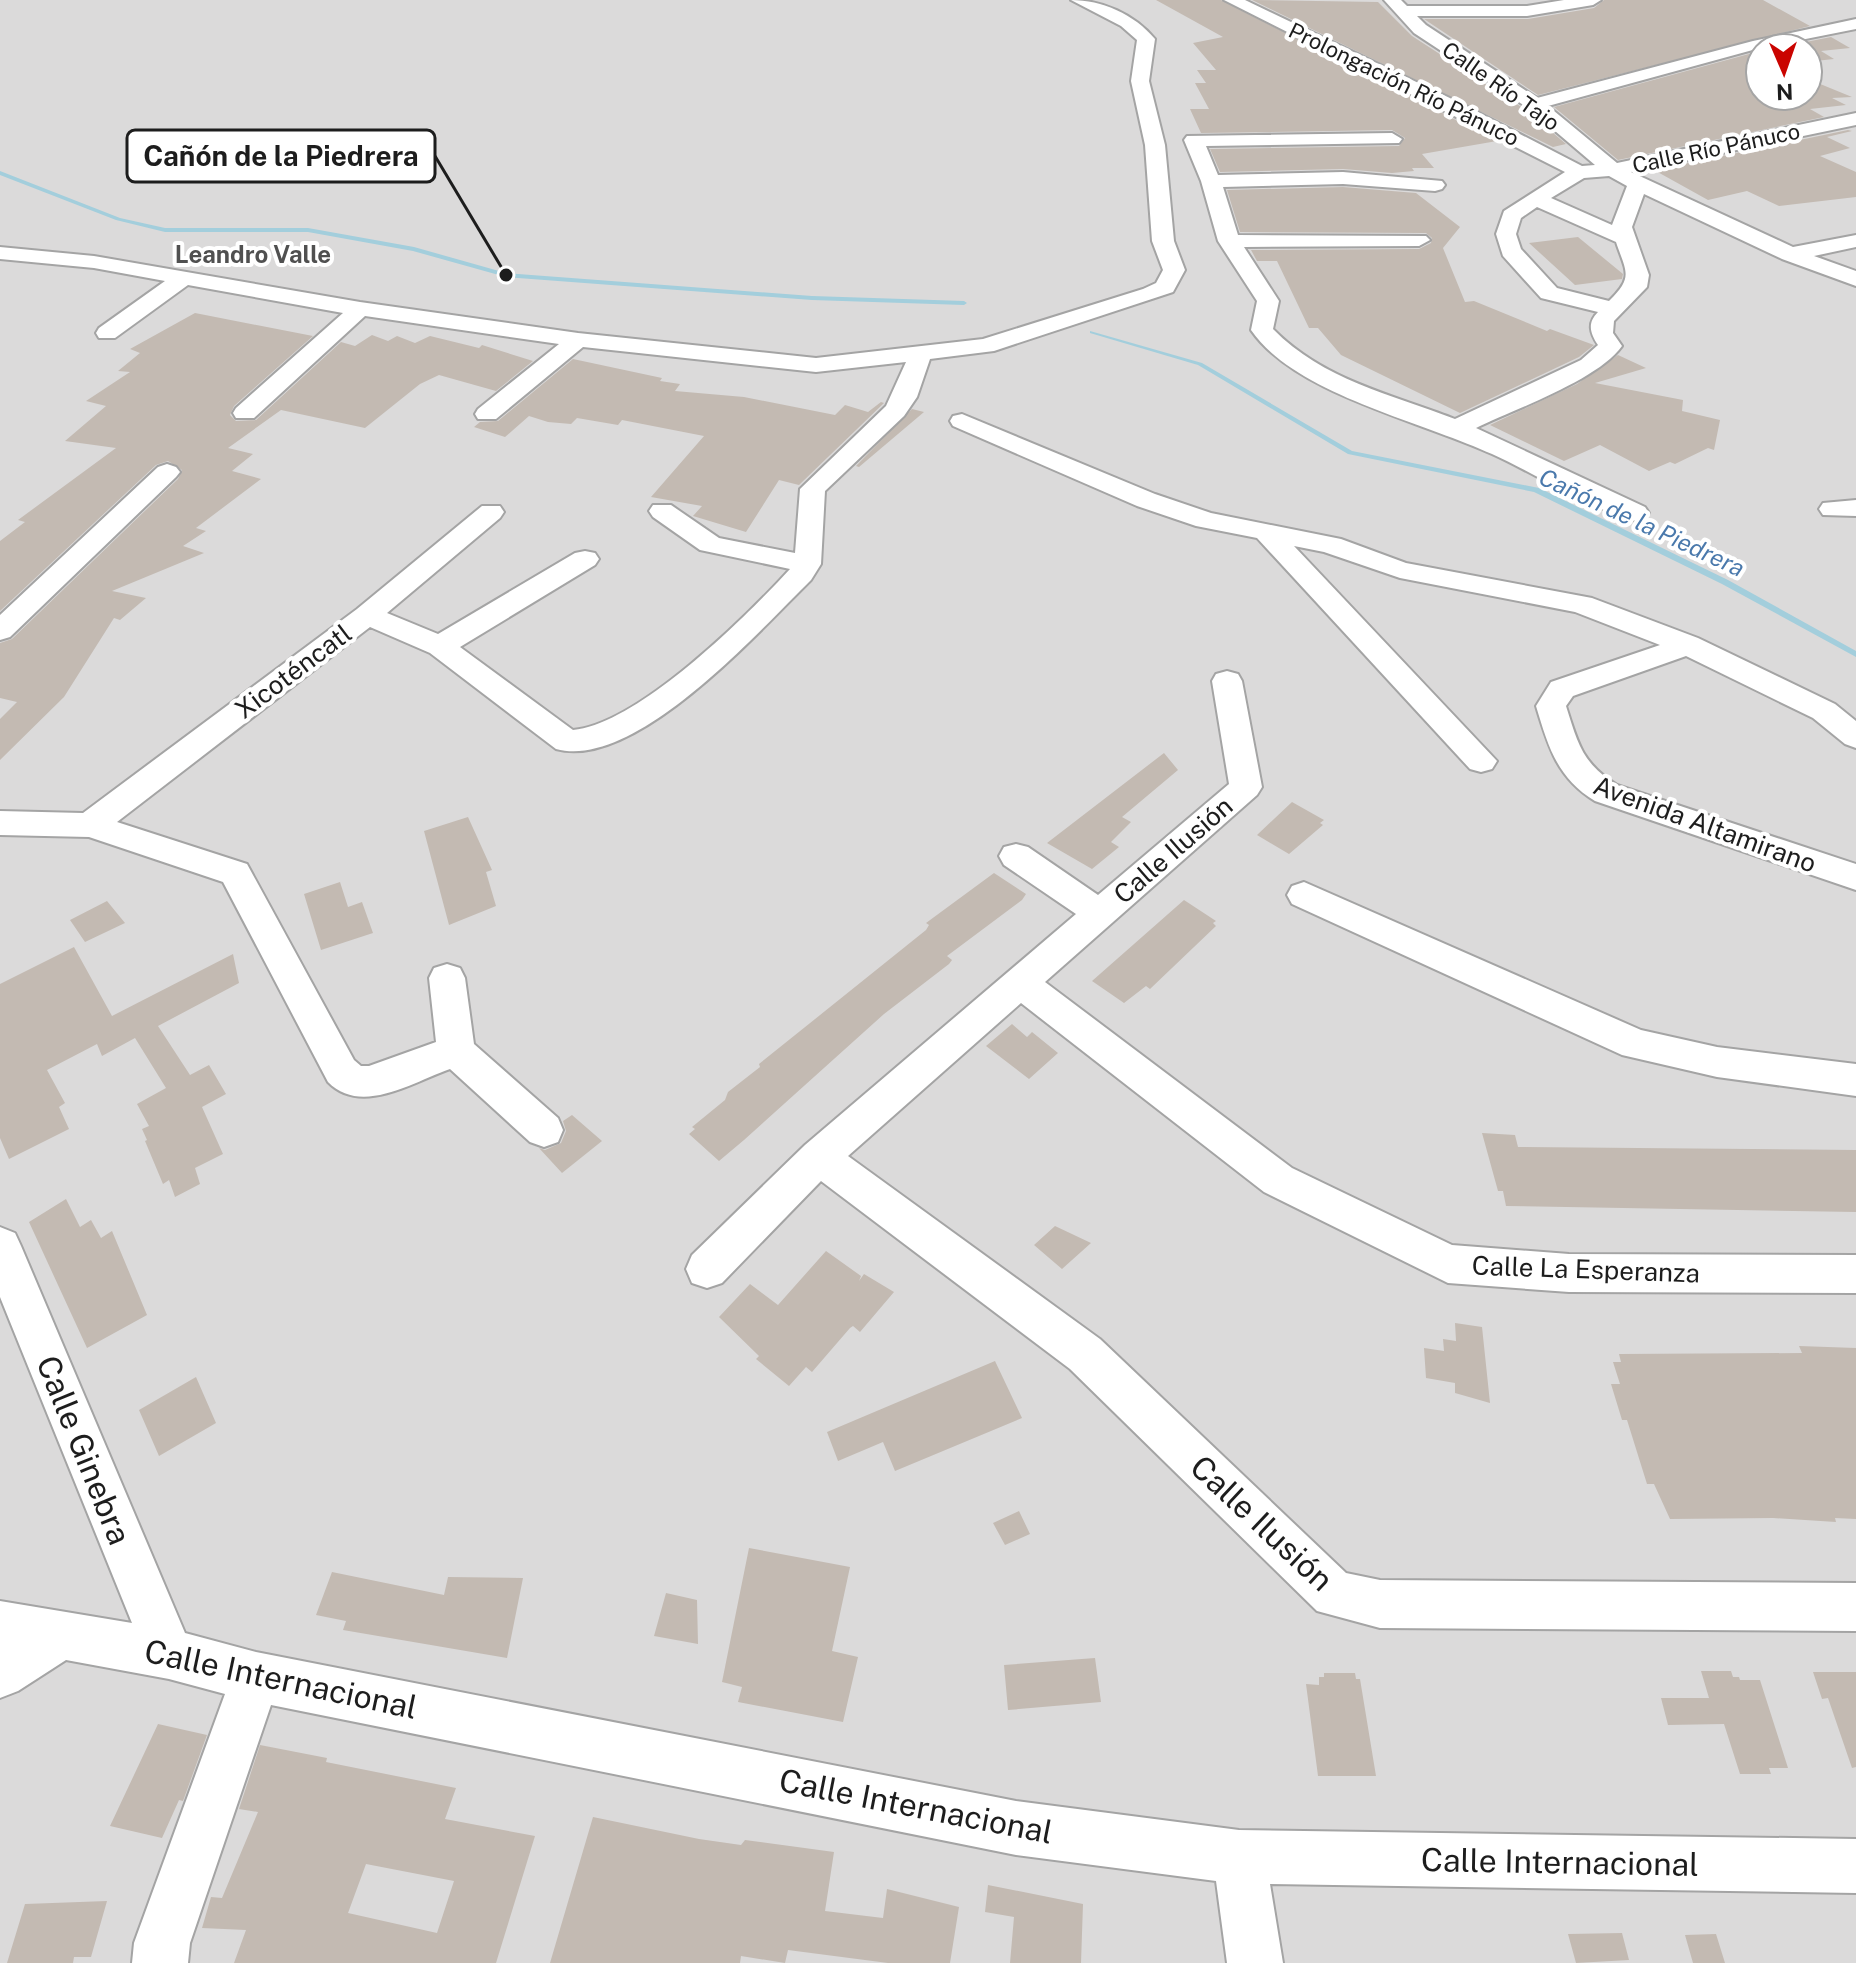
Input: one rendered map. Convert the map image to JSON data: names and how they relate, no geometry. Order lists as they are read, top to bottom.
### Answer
{
  "streets": {
    "street": [
      "Prolongación Río Pánuco",
      "Calle Río Tajo",
      "Calle Río Pánuco",
      "Xicoténcatl",
      "Avenida Altamirano",
      "Calle Ilusión",
      "Calle La Esperanza",
      "Calle Ginebra",
      "Calle Internacional"
    ]
  },
  "crossings": [
    ["Prolongación Río Pánuco", "Calle Río Pánuco"],
    ["Calle Río Tajo", "Calle Río Pánuco"],
    ["Calle Ilusión", "Calle La Esperanza"],
    ["Calle Ginebra", "Calle Internacional"]
  ],
  "districts": ["Leandro Valle"],
  "water": ["Cañón de la Piedrera"],
  "places": ["Cañón de la Piedrera"],
  "north": "bottom"
}
